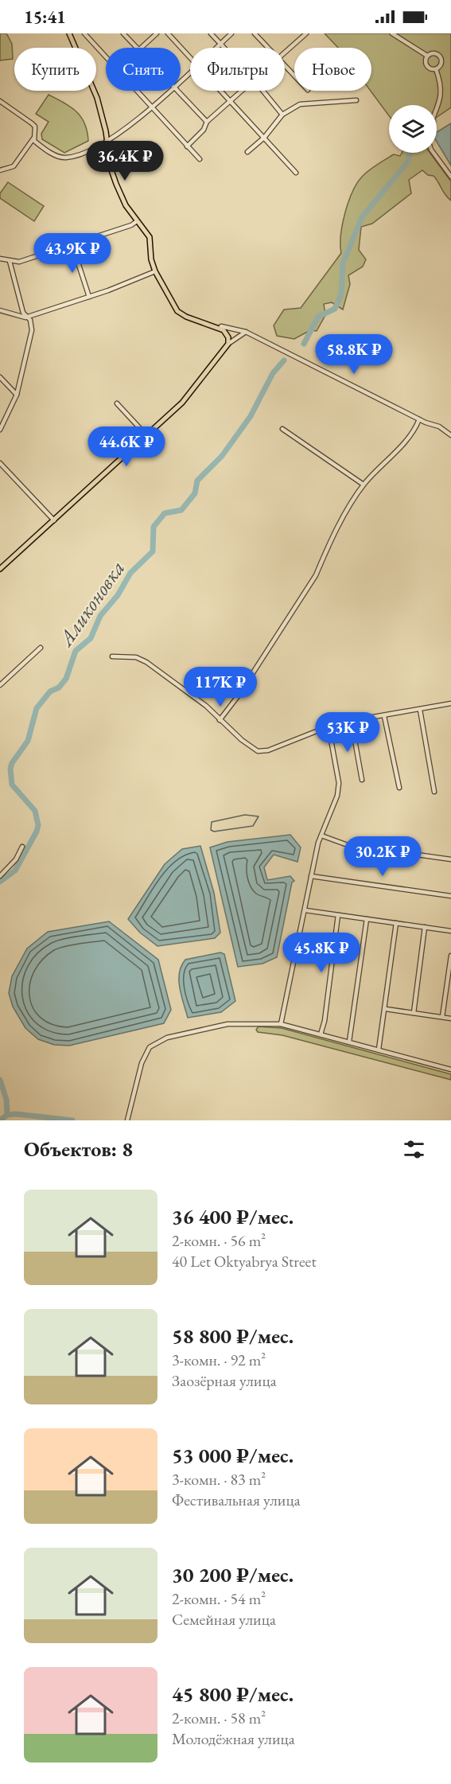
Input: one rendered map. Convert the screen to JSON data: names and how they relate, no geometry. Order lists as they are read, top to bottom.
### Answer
{
  "water": ["Аликоновка"],
  "page": {
    "status": "15:41",
    "chip": [
      "Купить",
      "Снять",
      "Фильтры",
      "Новое"
    ],
    "price": [
      "36.4K ₽",
      "43.9K ₽",
      "58.8K ₽",
      "44.6K ₽",
      "117K ₽",
      "53K ₽",
      "30.2K ₽",
      "45.8K ₽"
    ],
    "heading": "Объектов: 8",
    "list": [
      {
        "name": "36 400 ₽/мес.",
        "note": "2-комн. · 56 m² · 40 Let Oktyabrya Street"
      },
      {
        "name": "58 800 ₽/мес.",
        "note": "3-комн. · 92 m² · Заозёрная улица"
      },
      {
        "name": "53 000 ₽/мес.",
        "note": "3-комн. · 83 m² · Фестивальная улица"
      },
      {
        "name": "30 200 ₽/мес.",
        "note": "2-комн. · 54 m² · Семейная улица"
      },
      {
        "name": "45 800 ₽/мес.",
        "note": "2-комн. · 58 m² · Молодёжная улица"
      }
    ]
  }
}
